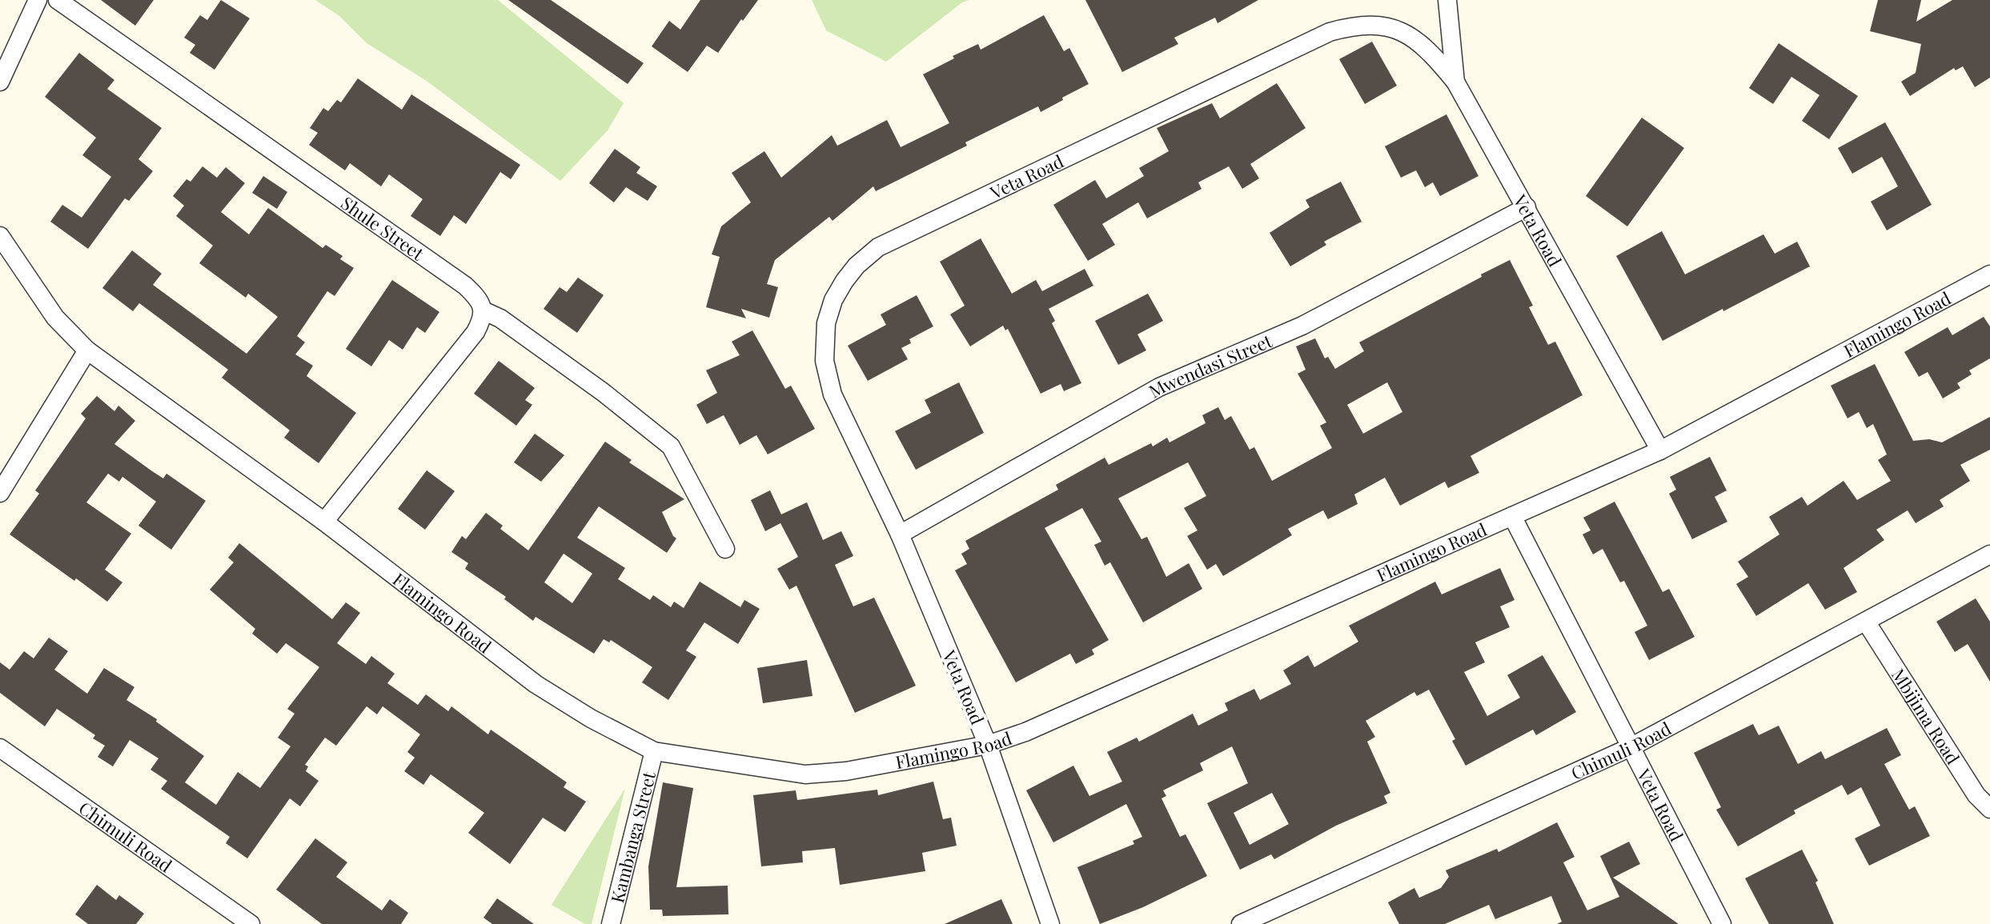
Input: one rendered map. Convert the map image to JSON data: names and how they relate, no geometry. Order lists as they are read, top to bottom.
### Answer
{
  "streets": {
    "street": [
      "Veta Road",
      "Shule Street",
      "Flamingo Road",
      "Mwendasi Street",
      "Mbijima Road",
      "Chimuli Road",
      "Kambanga Street"
    ]
  },
  "crossings": [
    ["Veta Road", "Flamingo Road"],
    ["Veta Road", "Mwendasi Street"],
    ["Veta Road", "Chimuli Road"],
    ["Flamingo Road", "Kambanga Street"],
    ["Mbijima Road", "Chimuli Road"]
  ]
}
